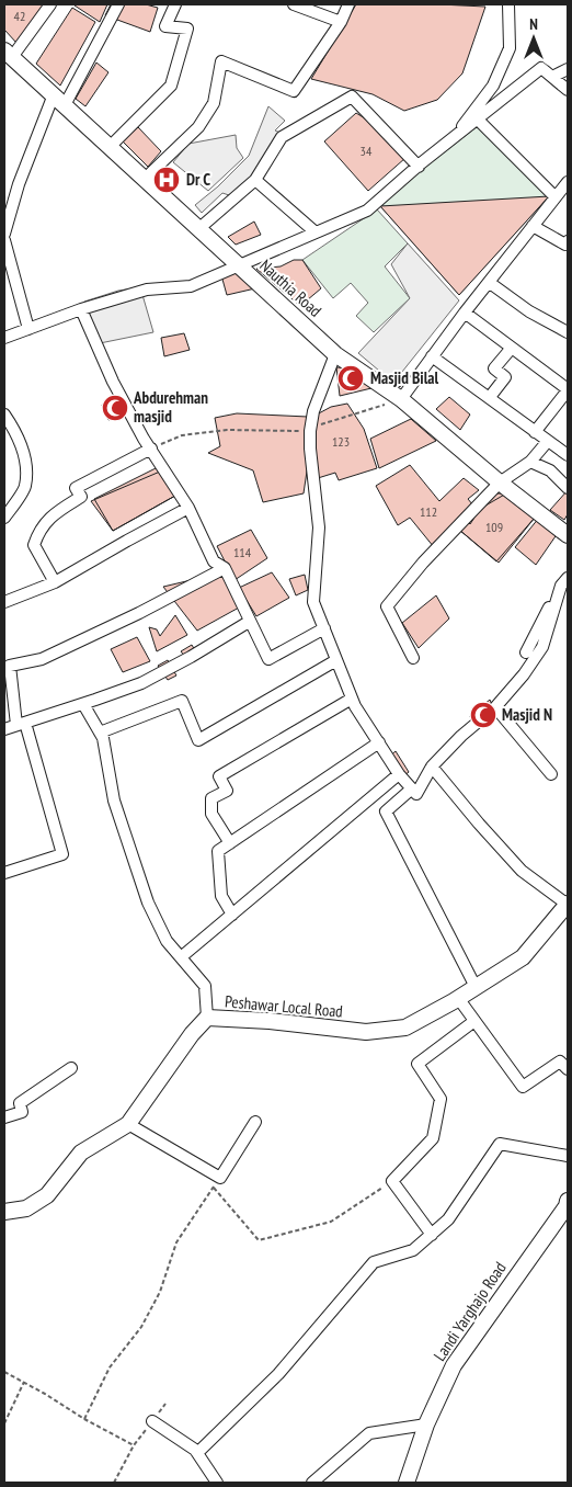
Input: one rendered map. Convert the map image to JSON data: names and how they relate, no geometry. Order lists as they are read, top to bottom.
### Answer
{
  "streets": {
    "street": ["Nauthia Road", "Peshawar Local Road", "Landi Yarghajo Road"]
  },
  "places": {
    "hospital": ["Dr C"],
    "mosque": ["Masjid Bilal", "Abdurehman masjid", "Masjid N"]
  },
  "house_numbers": [
    "42",
    "34",
    "123",
    "112",
    "109",
    "114"
  ],
  "north": "top"
}
